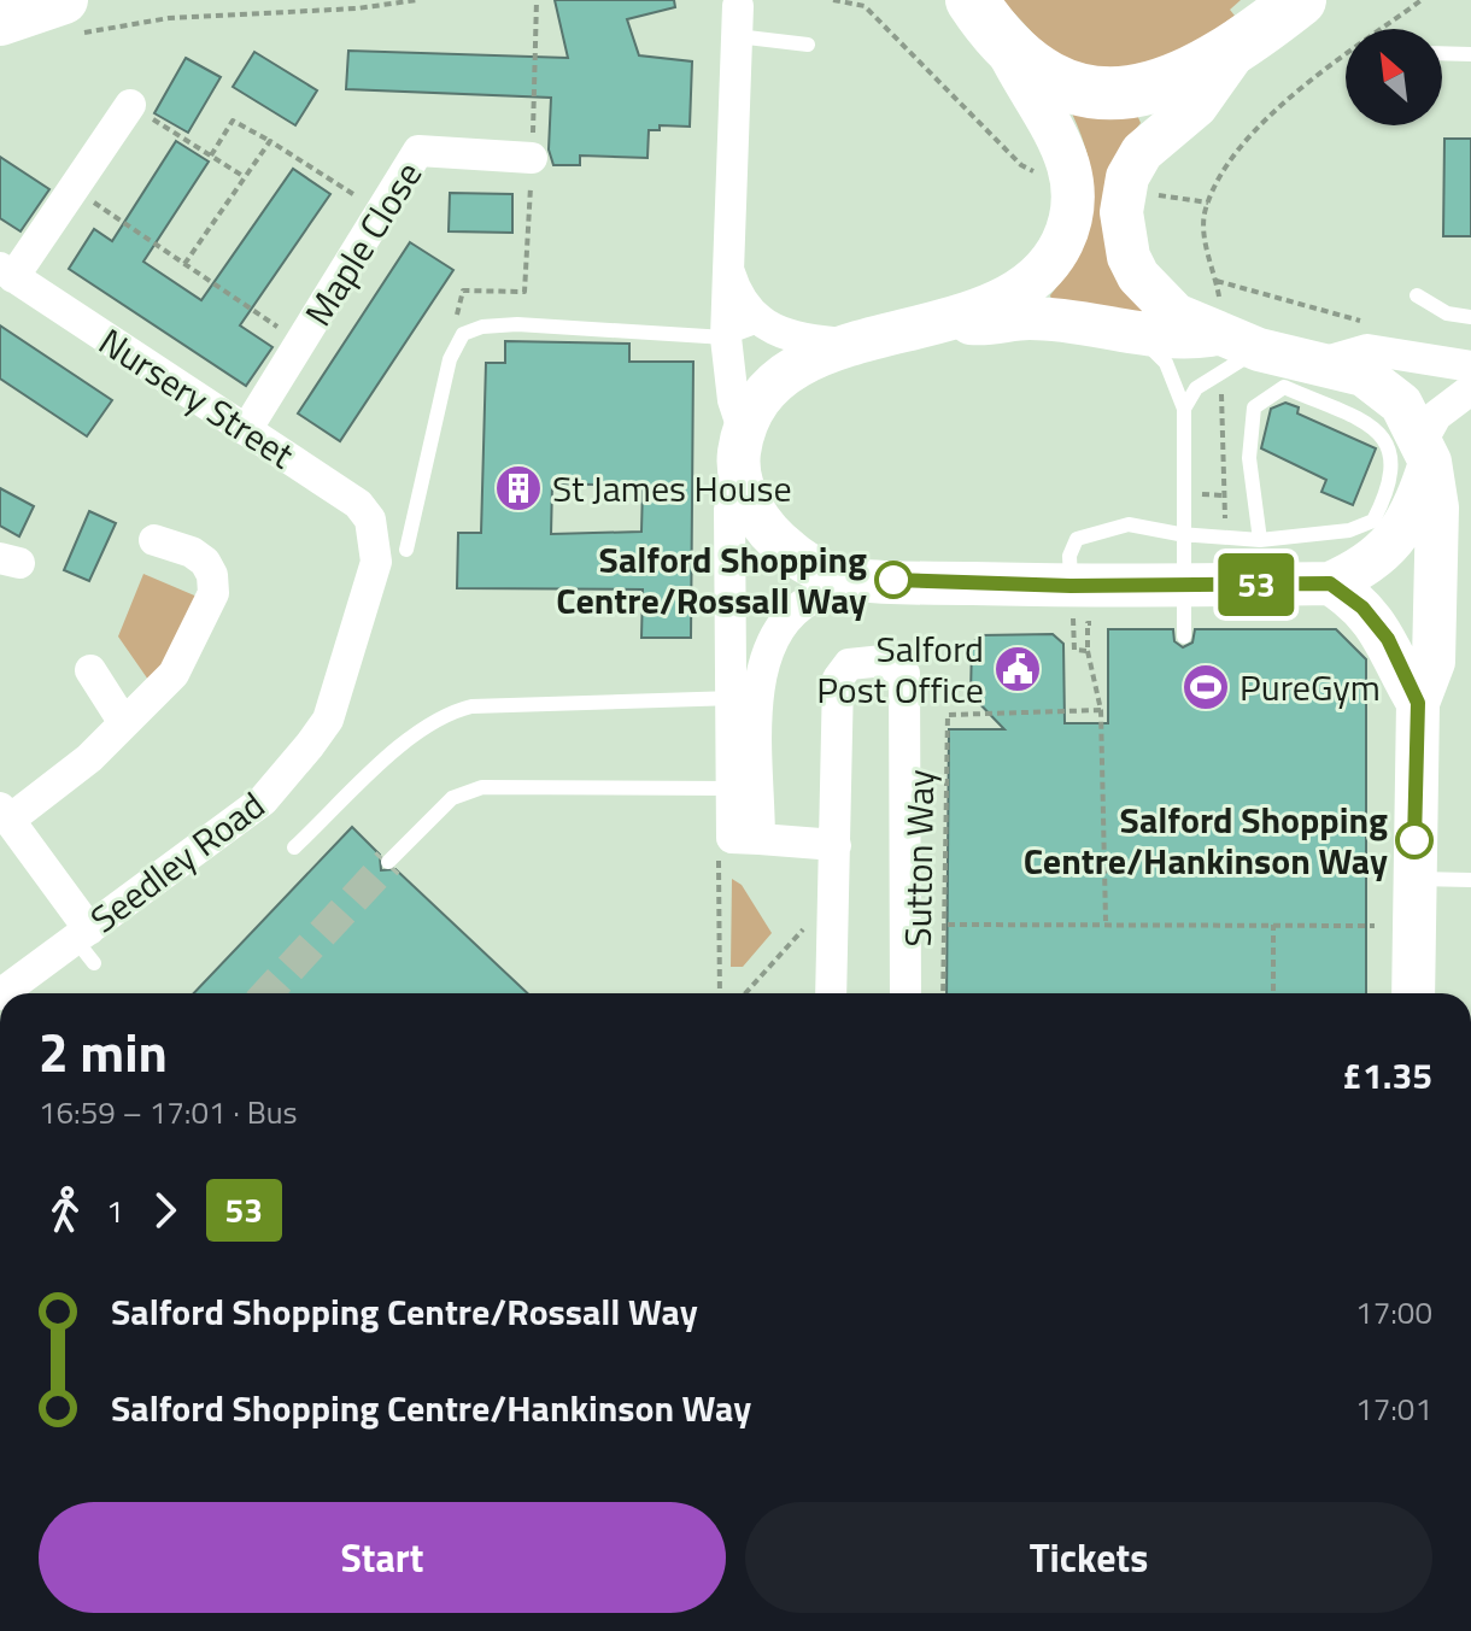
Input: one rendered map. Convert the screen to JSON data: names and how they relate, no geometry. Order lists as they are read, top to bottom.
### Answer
{
  "streets": {
    "street": ["Maple Close", "Nursery Street", "Seedley Road"],
    "path": ["Sutton Way"]
  },
  "crossings": [
    ["Maple Close", "Nursery Street"],
    ["Nursery Street", "Seedley Road"]
  ],
  "places": {
    "building": ["St James House"],
    "other": ["Salford Shopping Centre/Rossall Way", "Salford Shopping Centre/Hankinson Way"],
    "public building": ["Salford Post Office"],
    "sports": ["PureGym"]
  },
  "lines": ["bus line 53"],
  "north": "top left",
  "page": {
    "on_map": "53",
    "heading": ["2 min", "16:59 – 17:01 · Bus", "£1.35"],
    "legs": ["1", "53"],
    "list": [
      {
        "name": "Salford Shopping Centre/Rossall Way",
        "value": "17:00"
      },
      {
        "name": "Salford Shopping Centre/Hankinson Way",
        "value": "17:01"
      }
    ],
    "buttons": ["Start", "Tickets"]
  }
}
